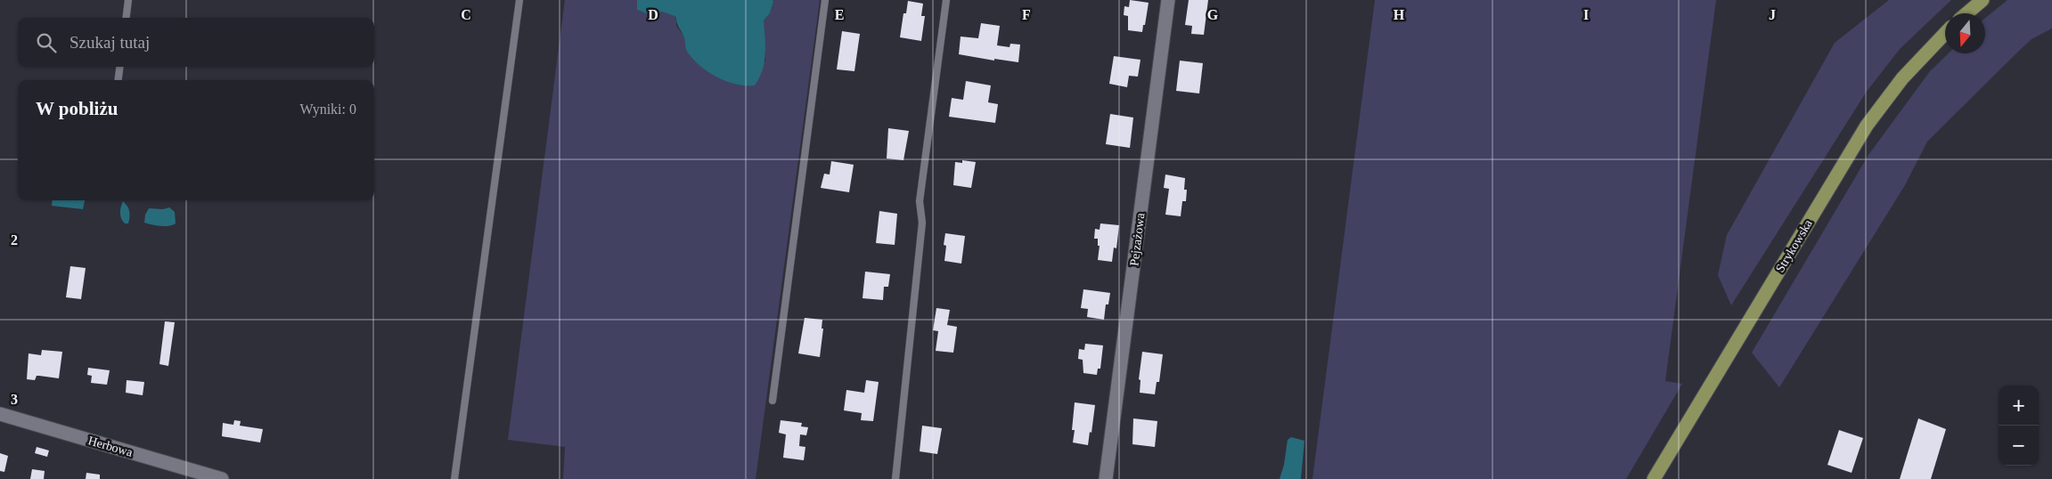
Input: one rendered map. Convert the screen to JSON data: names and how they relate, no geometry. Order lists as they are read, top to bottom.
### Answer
{
  "streets": {
    "main road": ["Strykowska"],
    "street": ["Pejzażowa", "Herbowa"]
  },
  "north": "bottom",
  "page": {
    "search": "Szukaj tutaj",
    "heading": ["W pobliżu", "Wyniki: 0"],
    "map_buttons": ["+", "−"]
  },
  "grid": {
    "columns": [
      "C",
      "D",
      "E",
      "F",
      "G",
      "H",
      "I",
      "J"
    ],
    "rows": ["2", "3"]
  }
}
